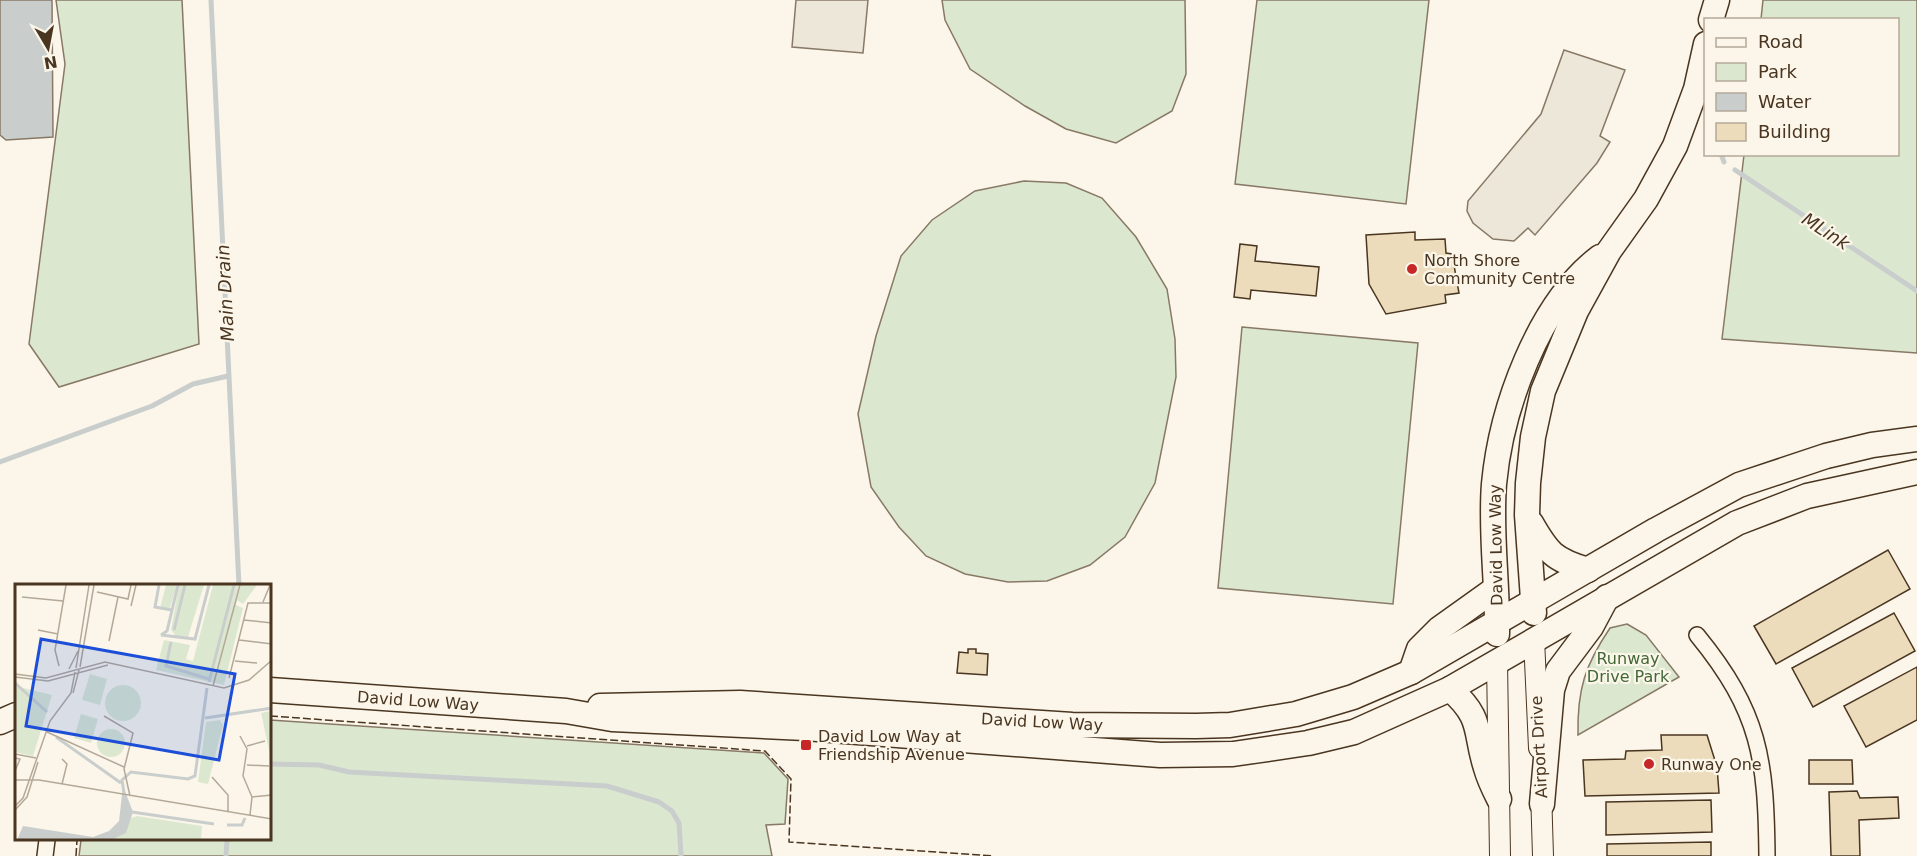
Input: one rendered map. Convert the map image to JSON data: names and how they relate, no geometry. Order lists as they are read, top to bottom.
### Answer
{
  "streets": {
    "main road": ["David Low Way"],
    "street": ["Airport Drive"]
  },
  "crossings": [
    ["David Low Way", "Airport Drive"]
  ],
  "water": ["MLink", "Main Drain"],
  "parks": ["Runway Drive Park"],
  "places": {
    "other": ["North Shore Community Centre", "Runway One"],
    "transit": ["David Low Way at Friendship Avenue"]
  },
  "legend": [
    "Road",
    "Park",
    "Water",
    "Building"
  ],
  "north": "bottom"
}
